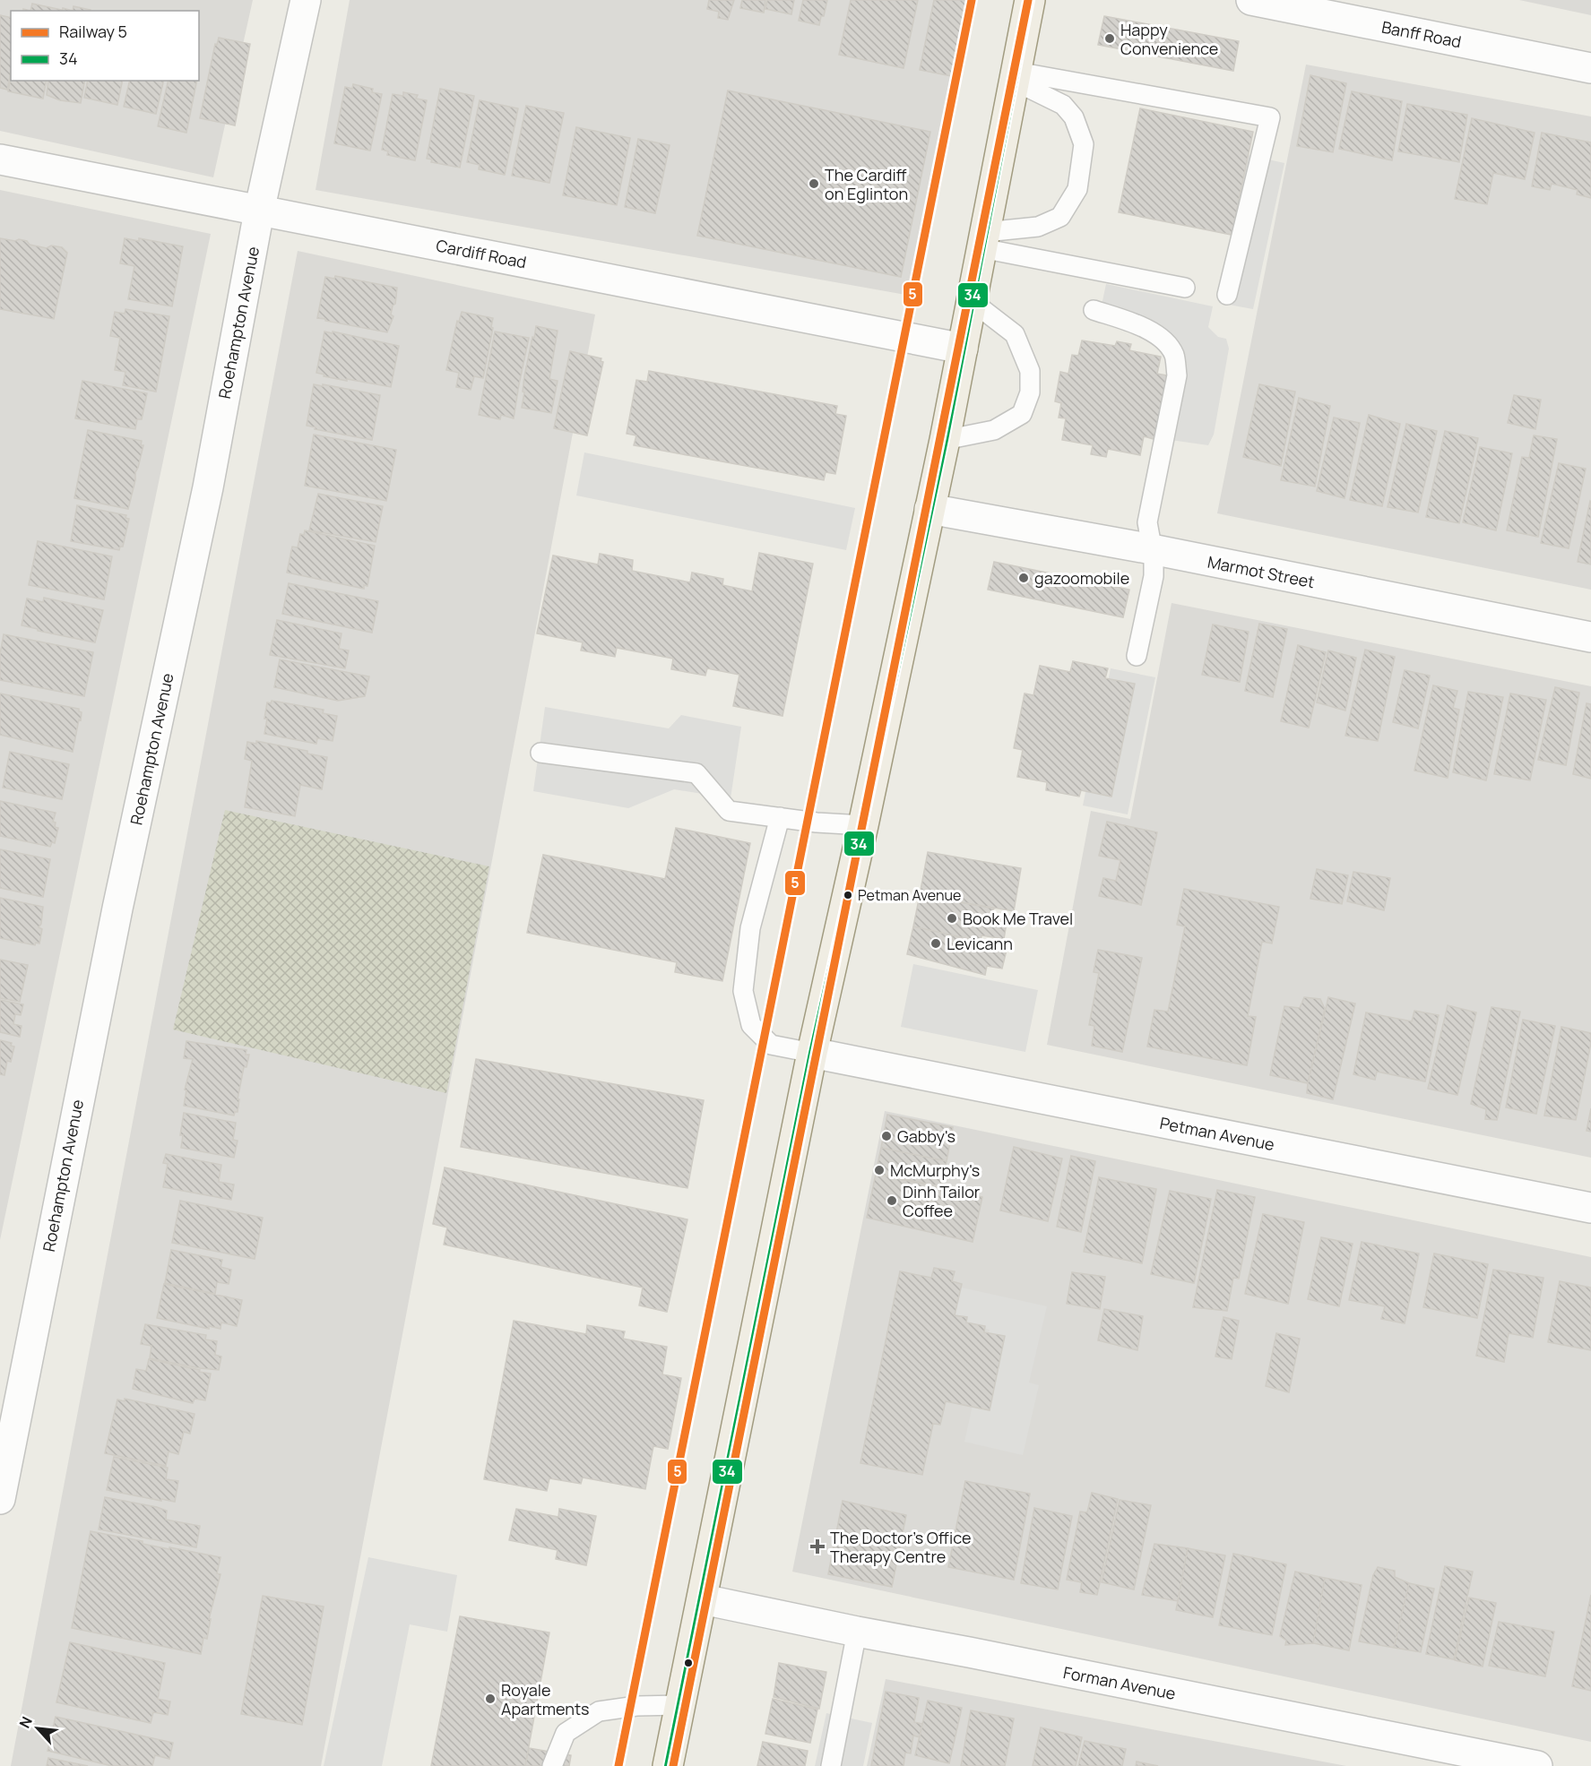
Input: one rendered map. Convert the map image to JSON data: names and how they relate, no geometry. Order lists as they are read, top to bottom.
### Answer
{
  "streets": {
    "street": [
      "Banff Road",
      "Cardiff Road",
      "Roehampton Avenue",
      "Marmot Street",
      "Petman Avenue",
      "Forman Avenue"
    ]
  },
  "crossings": [
    ["Cardiff Road", "Roehampton Avenue"]
  ],
  "places": {
    "other": [
      "Happy Convenience",
      "The Cardiff on Eglinton",
      "gazoomobile",
      "Petman Avenue",
      "Book Me Travel",
      "Levicann",
      "Gabby's",
      "McMurphy's",
      "Dinh Tailor Coffee",
      "Royale Apartments"
    ],
    "health": ["The Doctor's Office Therapy Centre"]
  },
  "lines": ["rail line 5", "transit line 34"],
  "legend": ["Railway 5", "34"],
  "north": "top left"
}
